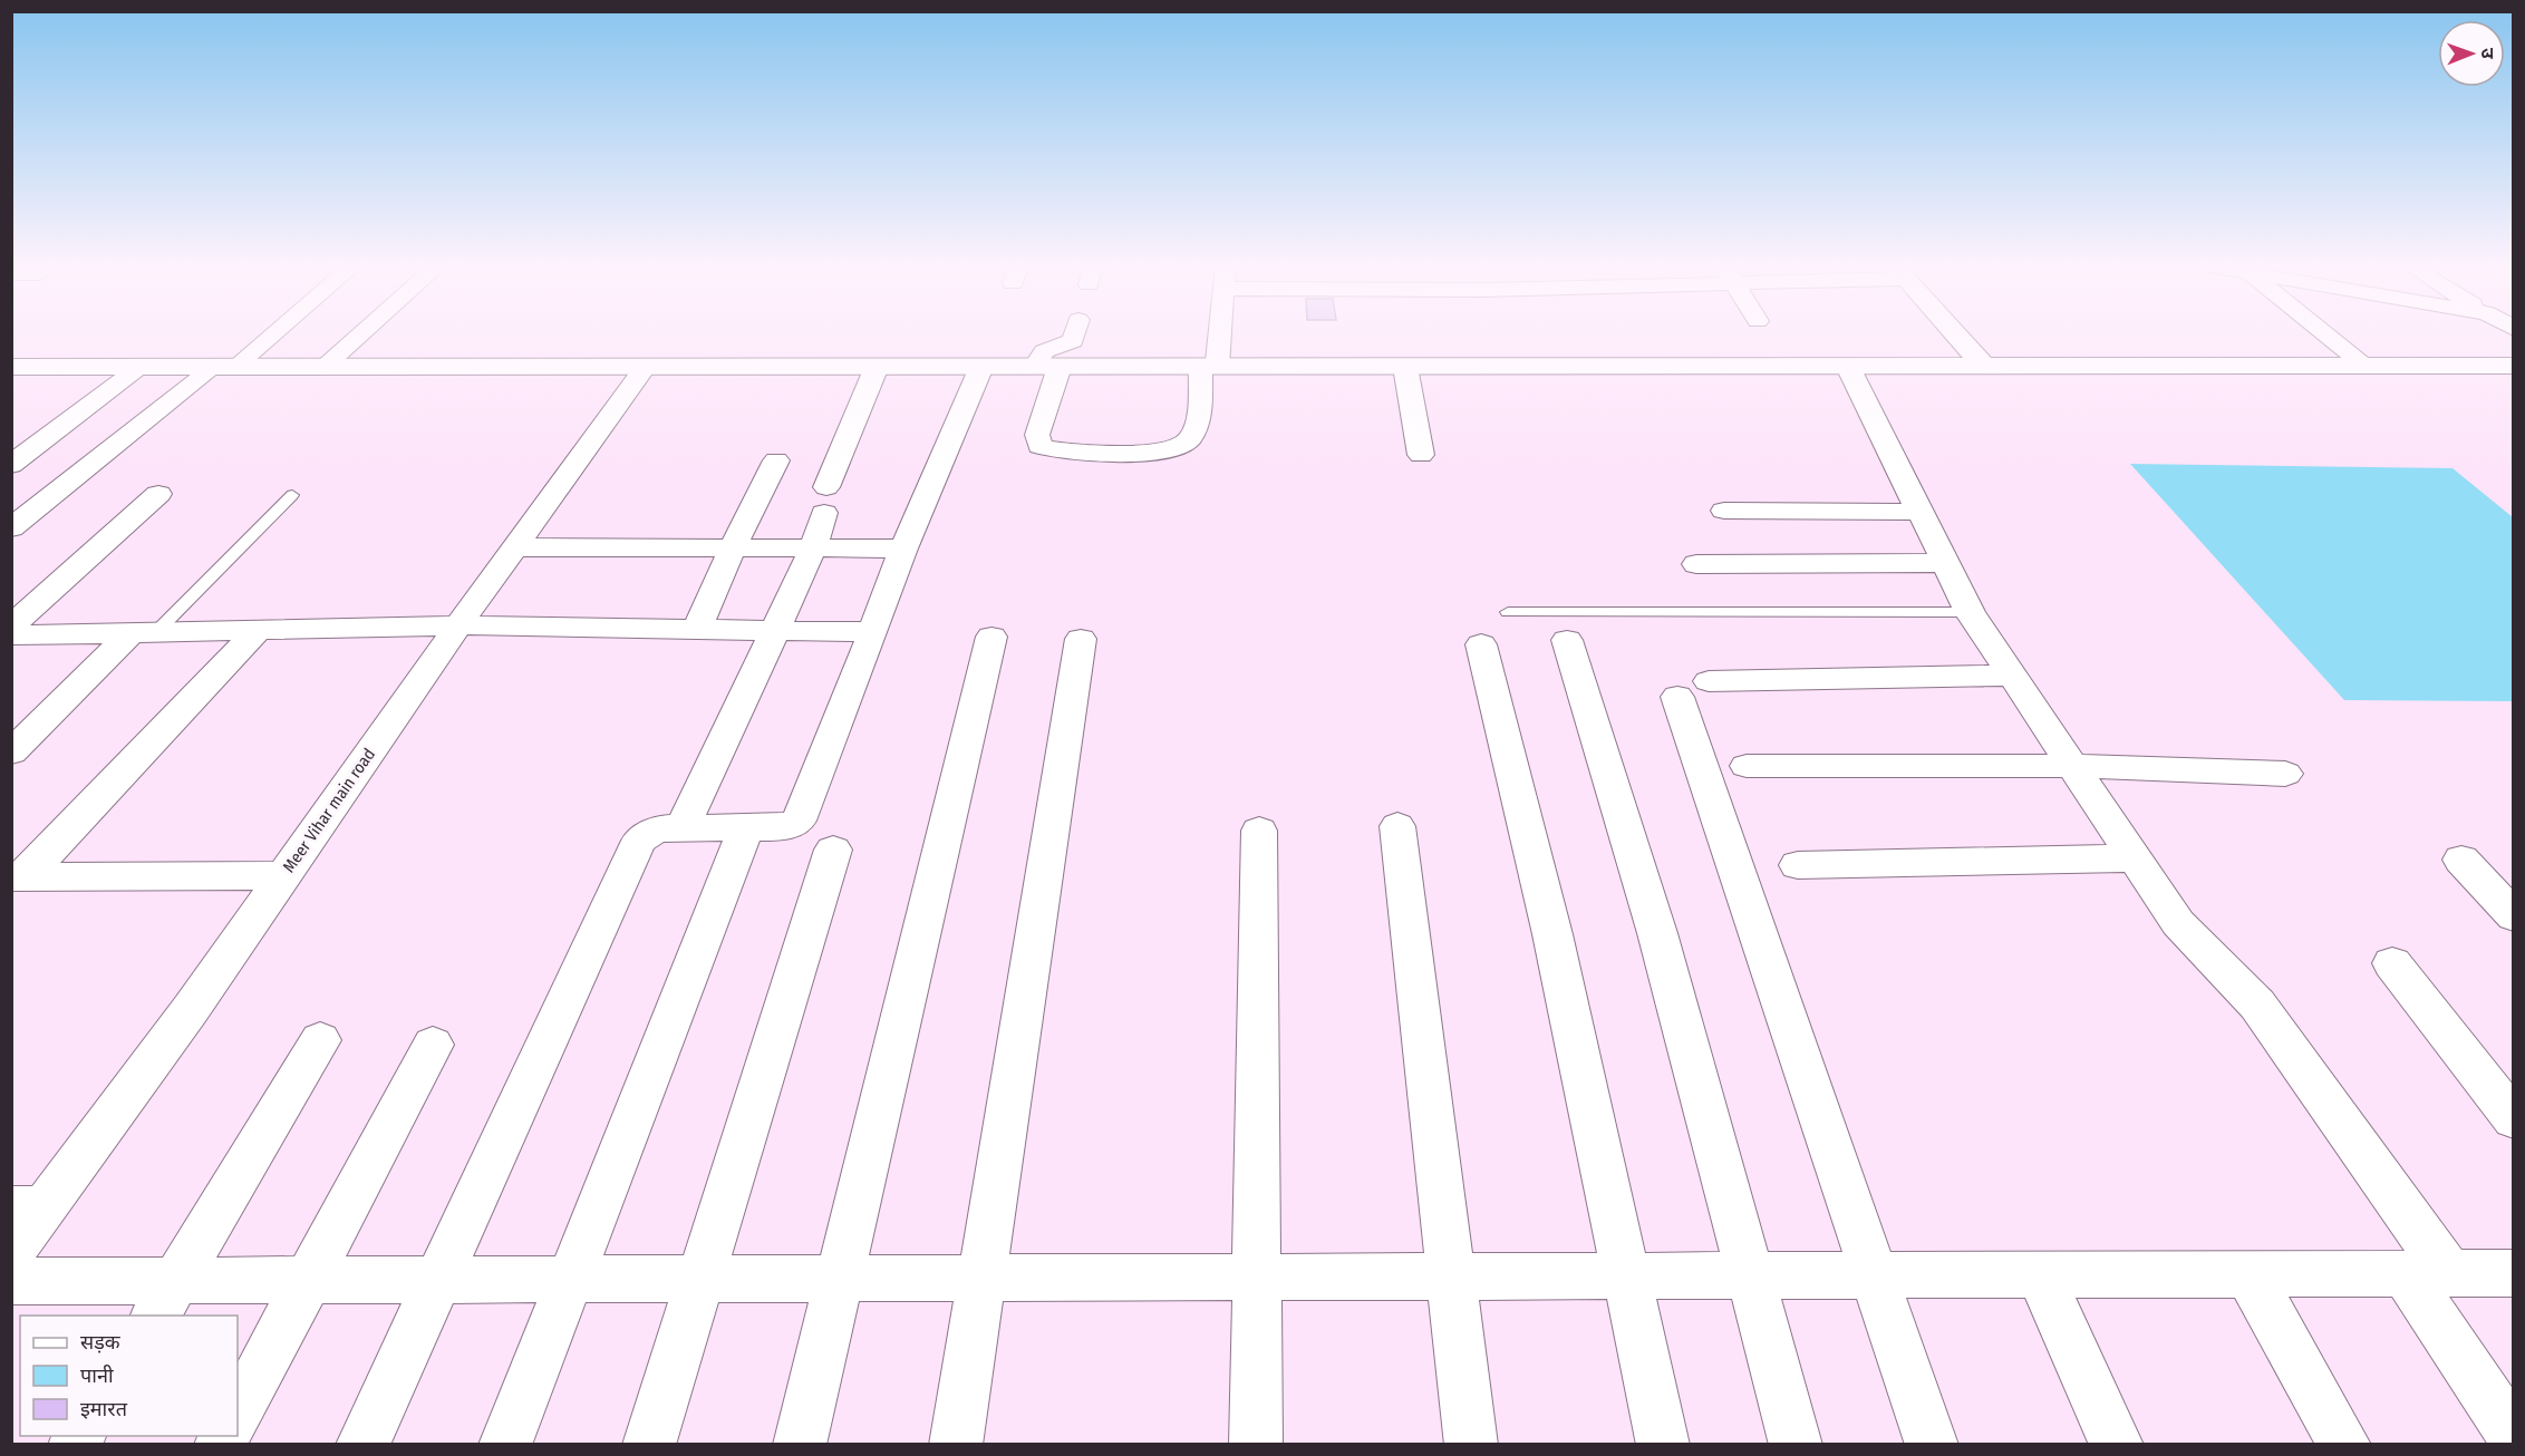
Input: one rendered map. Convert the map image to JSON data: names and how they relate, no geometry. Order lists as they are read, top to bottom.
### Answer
{
  "streets": {
    "street": ["Meer Vihar main road"]
  },
  "legend": ["सड़क", "पानी", "इमारत"],
  "north": "right"
}
